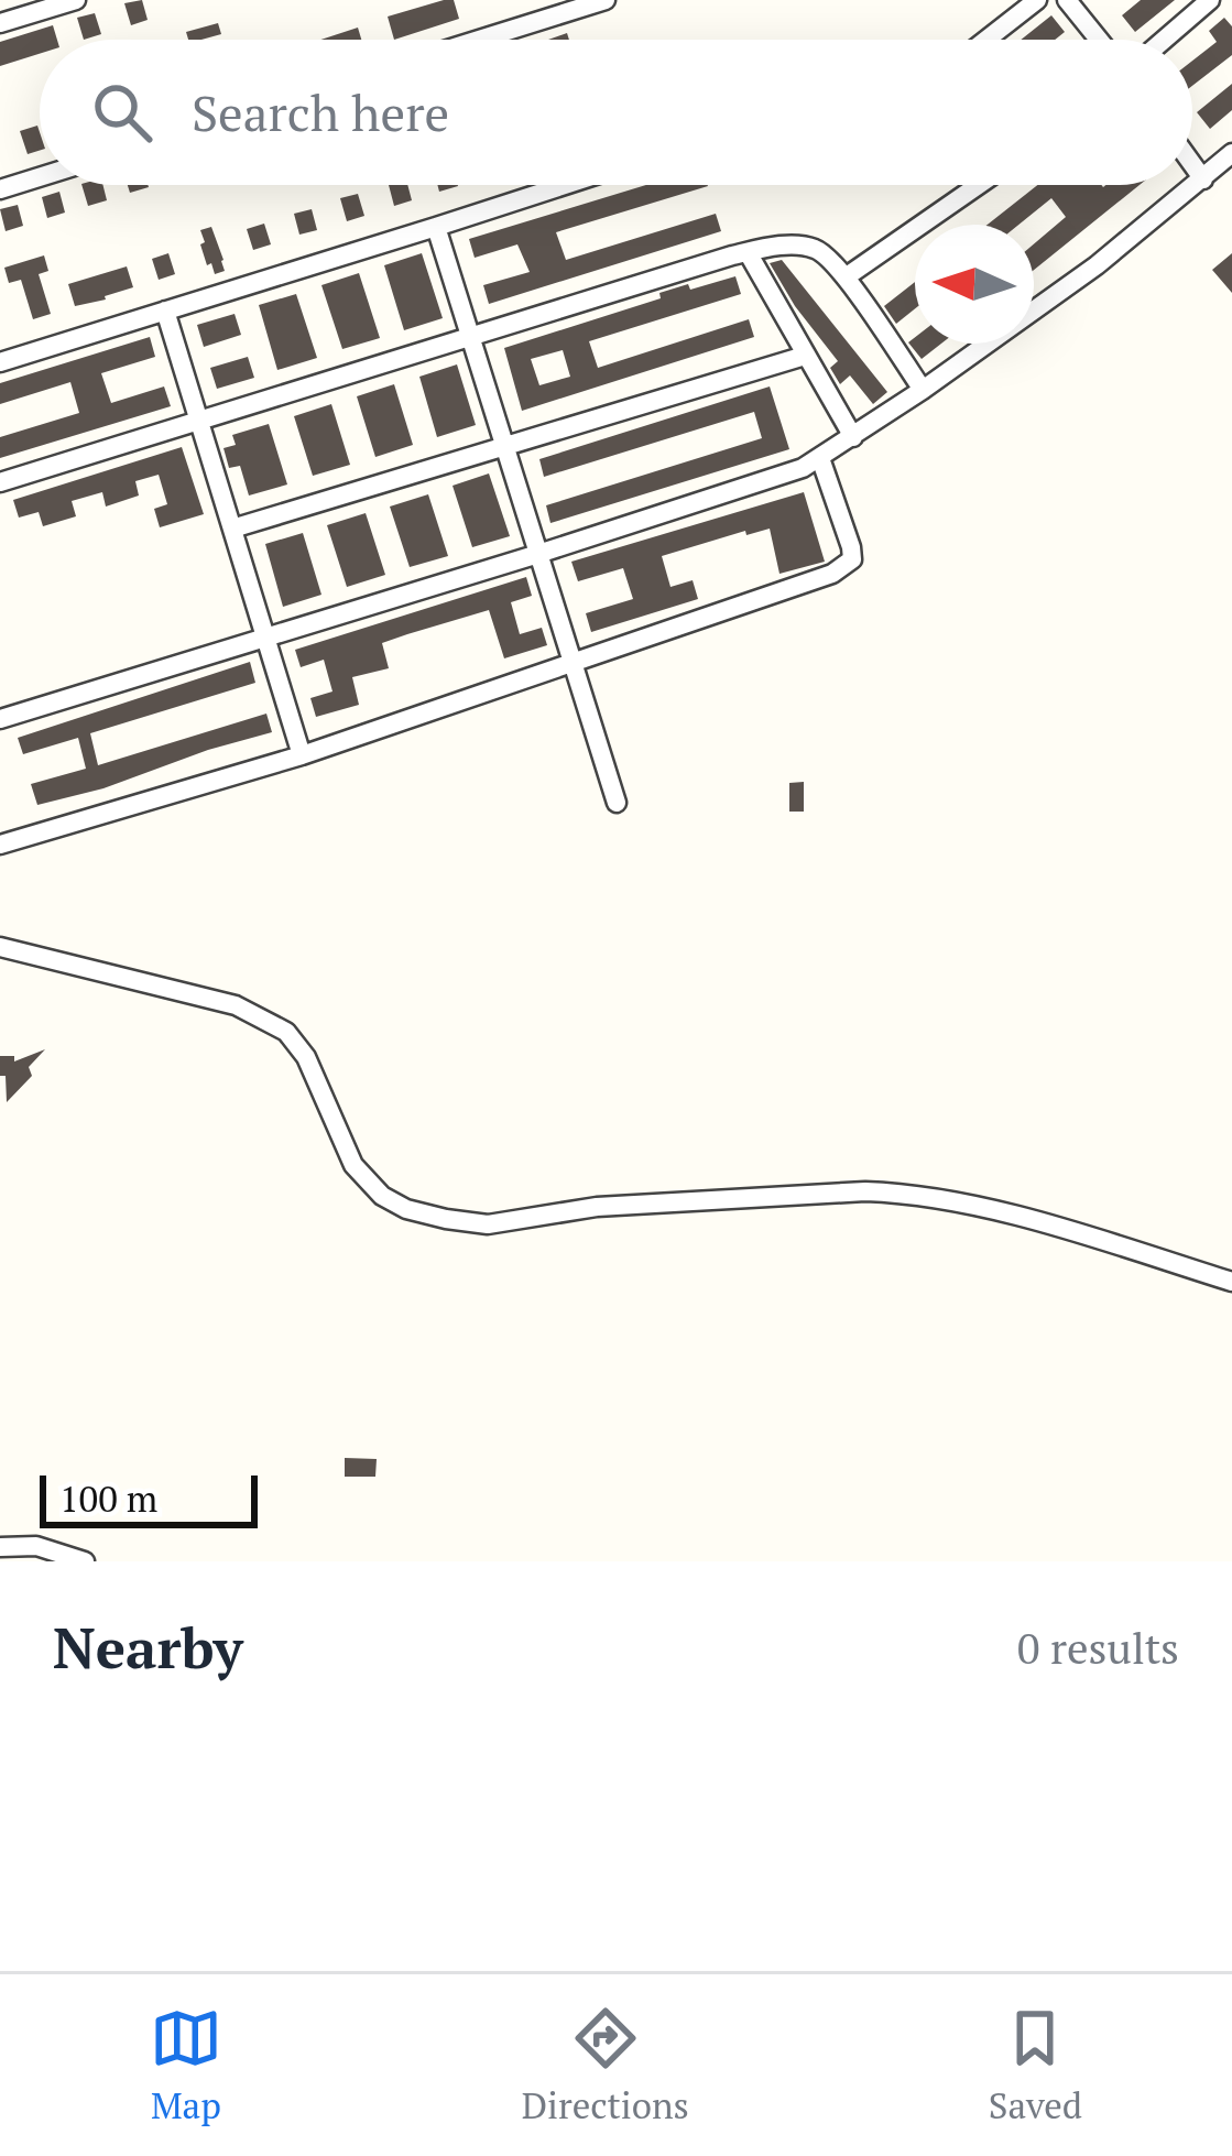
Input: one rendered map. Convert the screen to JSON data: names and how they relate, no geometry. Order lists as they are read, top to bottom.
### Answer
{
  "scale_bar": "100 m",
  "north": "left",
  "page": {
    "search": "Search here",
    "scale": "100 m",
    "heading": ["Nearby", "0 results"],
    "nav": ["Map", "Directions", "Saved"]
  }
}
